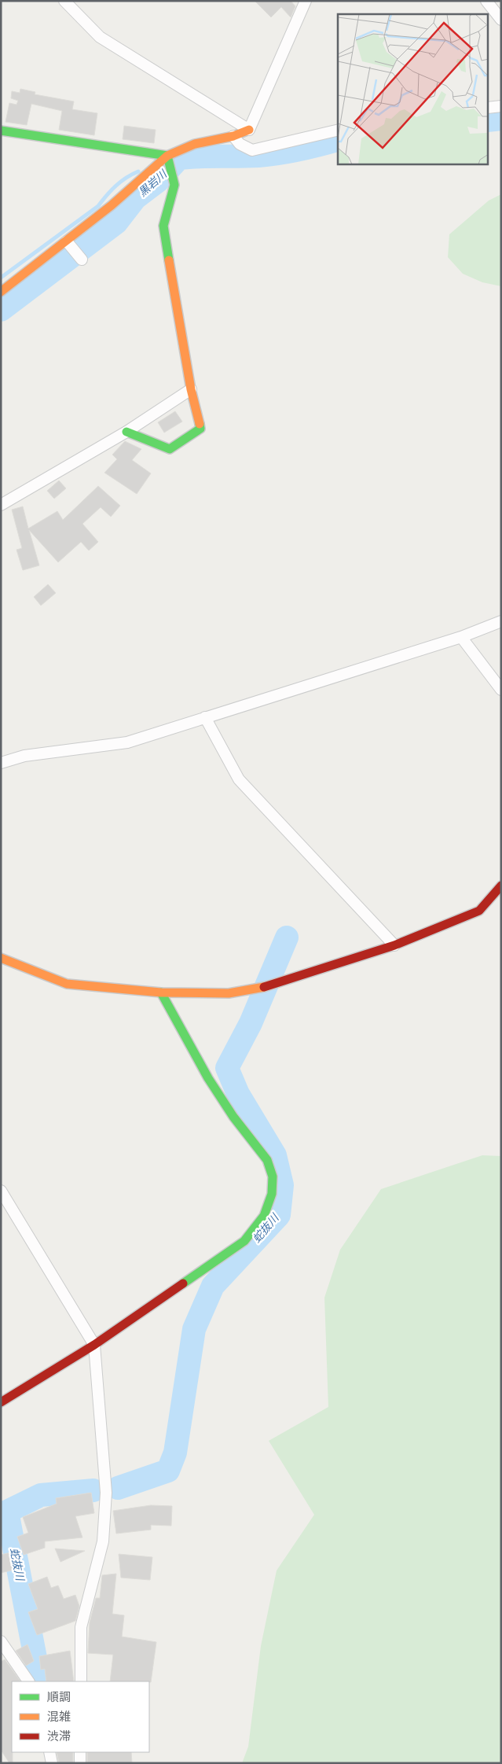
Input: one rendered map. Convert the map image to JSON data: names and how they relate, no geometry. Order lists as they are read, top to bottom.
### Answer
{
  "water": ["黒岩川", "蛇抜川"],
  "legend": ["順調", "混雑", "渋滞"]
}
